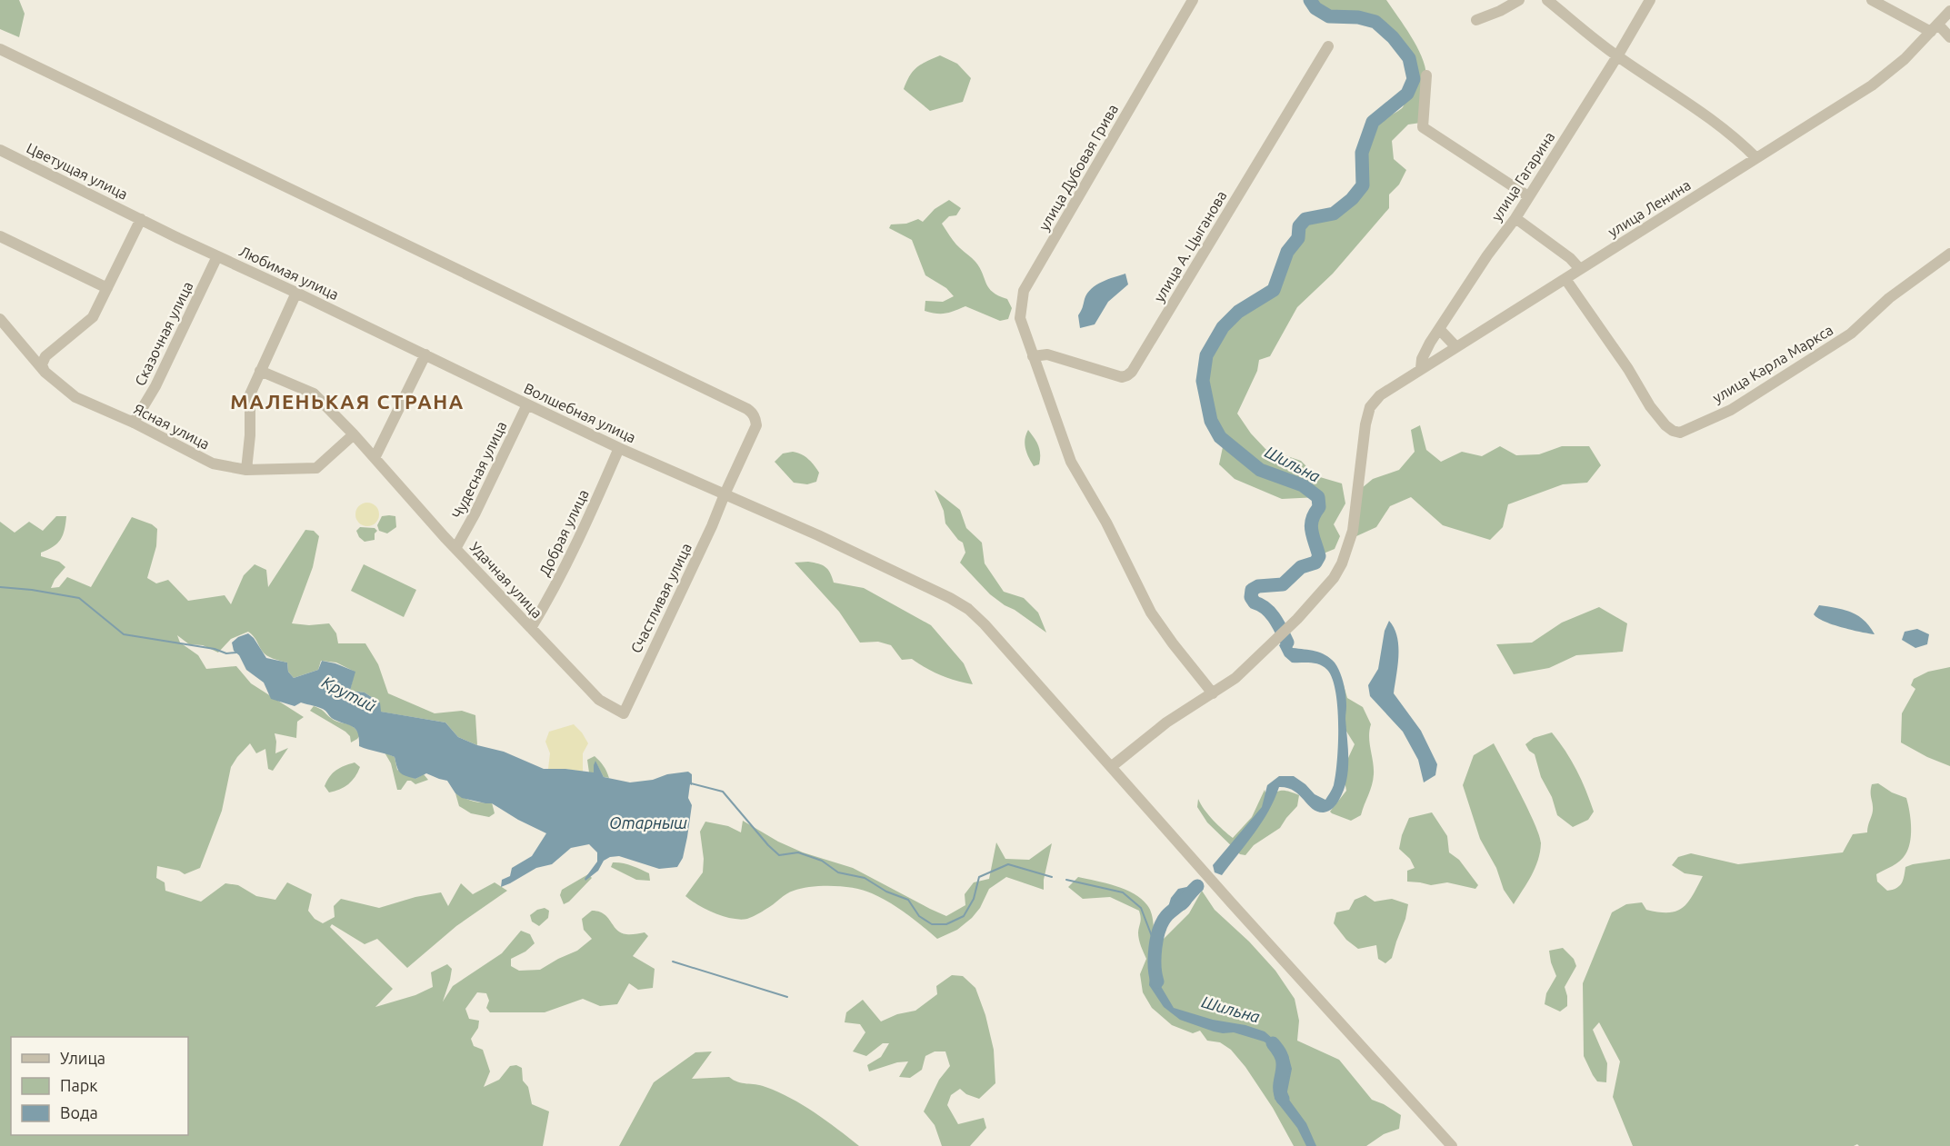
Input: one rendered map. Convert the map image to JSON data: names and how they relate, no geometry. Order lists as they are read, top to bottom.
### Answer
{
  "streets": {
    "street": [
      "улица Дубовая Грива",
      "Цветущая улица",
      "улица Гагарина",
      "улица Ленина",
      "улица А. Цыганова",
      "Любимая улица",
      "Сказочная улица",
      "улица Карла Маркса",
      "Волшебная улица",
      "Ясная улица",
      "Чудесная улица",
      "Добрая улица",
      "Удачная улица",
      "Счастливая улица"
    ]
  },
  "crossings": [
    ["улица Дубовая Грива", "улица Ленина"],
    ["улица Дубовая Грива", "улица А. Цыганова"],
    ["Цветущая улица", "Любимая улица"],
    ["улица Гагарина", "улица Ленина"],
    ["улица Ленина", "улица Карла Маркса"],
    ["улица Ленина", "Волшебная улица"],
    ["Любимая улица", "Сказочная улица"],
    ["Любимая улица", "Волшебная улица"],
    ["Сказочная улица", "Ясная улица"],
    ["Волшебная улица", "Чудесная улица"],
    ["Волшебная улица", "Добрая улица"],
    ["Волшебная улица", "Счастливая улица"],
    ["Ясная улица", "Удачная улица"],
    ["Чудесная улица", "Удачная улица"],
    ["Добрая улица", "Удачная улица"],
    ["Удачная улица", "Счастливая улица"]
  ],
  "districts": ["МАЛЕНЬКАЯ СТРАНА"],
  "water": ["Шильна", "Крутий", "Отарныш"],
  "legend": ["Улица", "Парк", "Вода"]
}
